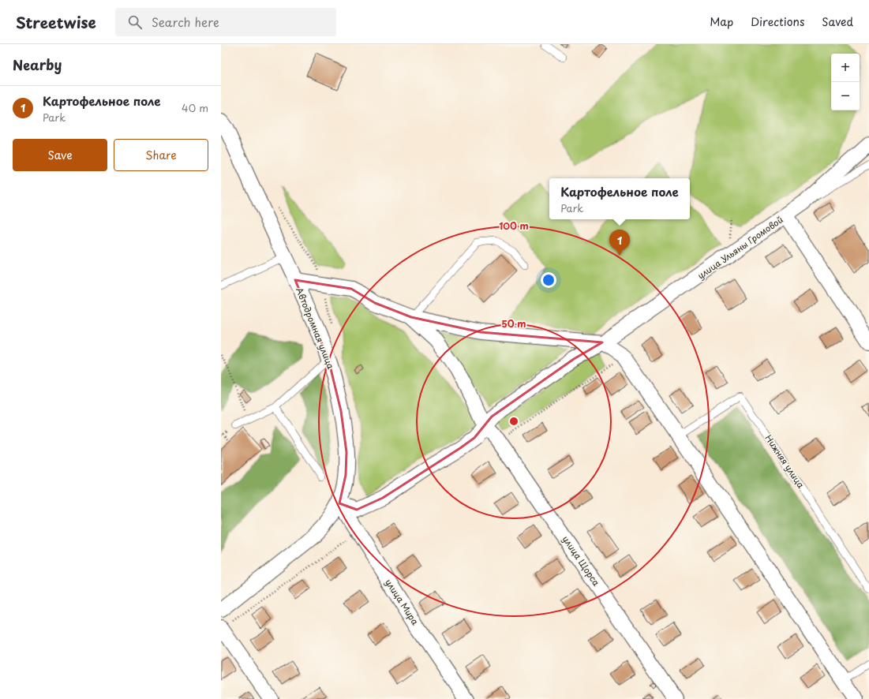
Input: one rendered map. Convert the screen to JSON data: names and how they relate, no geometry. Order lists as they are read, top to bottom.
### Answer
{
  "streets": {
    "street": [
      "улица Ульяны Громовой",
      "Автодромная улица",
      "улица Щорса",
      "улица Мира"
    ],
    "lane": ["Нижняя улица"]
  },
  "crossings": [
    ["улица Ульяны Громовой", "Автодромная улица"],
    ["улица Ульяны Громовой", "улица Щорса"],
    ["улица Ульяны Громовой", "улица Мира"],
    ["Автодромная улица", "улица Мира"]
  ],
  "page": {
    "header": "Streetwise",
    "search": "Search here",
    "nav": ["Map", "Directions", "Saved"],
    "heading": "Nearby",
    "map_buttons": ["+", "−"],
    "list": [
      {
        "mark": "1",
        "name": "Картофельное поле",
        "note": "Park",
        "value": "40 m"
      }
    ],
    "buttons": ["Save", "Share"],
    "popup": ["Картофельное поле", "Park"],
    "pins": "1"
  },
  "rings": ["100 m", "50 m"]
}
